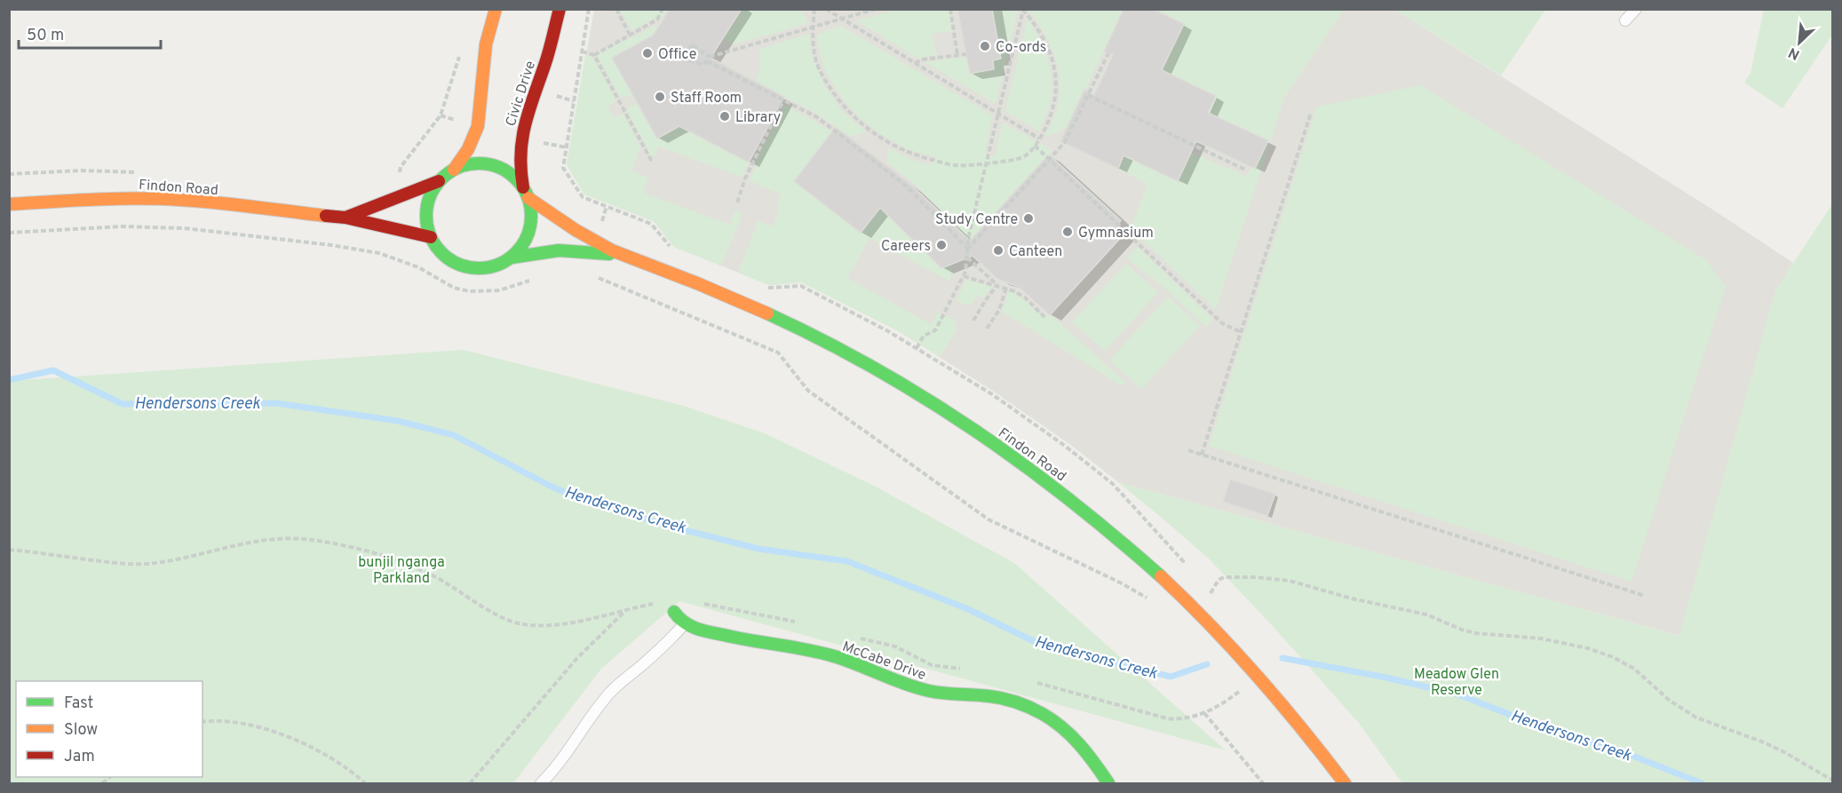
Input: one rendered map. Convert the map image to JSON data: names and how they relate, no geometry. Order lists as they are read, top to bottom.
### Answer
{
  "streets": {
    "main road": ["Civic Drive", "Findon Road", "McCabe Drive"]
  },
  "crossings": [
    ["Civic Drive", "Findon Road"]
  ],
  "water": ["Hendersons Creek"],
  "parks": ["bunjil nganga Parkland", "Meadow Glen Reserve"],
  "places": [
    "Co-ords",
    "Office",
    "Staff Room",
    "Library",
    "Study Centre",
    "Gymnasium",
    "Careers",
    "Canteen"
  ],
  "legend": ["Fast", "Slow", "Jam"],
  "scale_bar": "50 m",
  "north": "bottom left"
}
